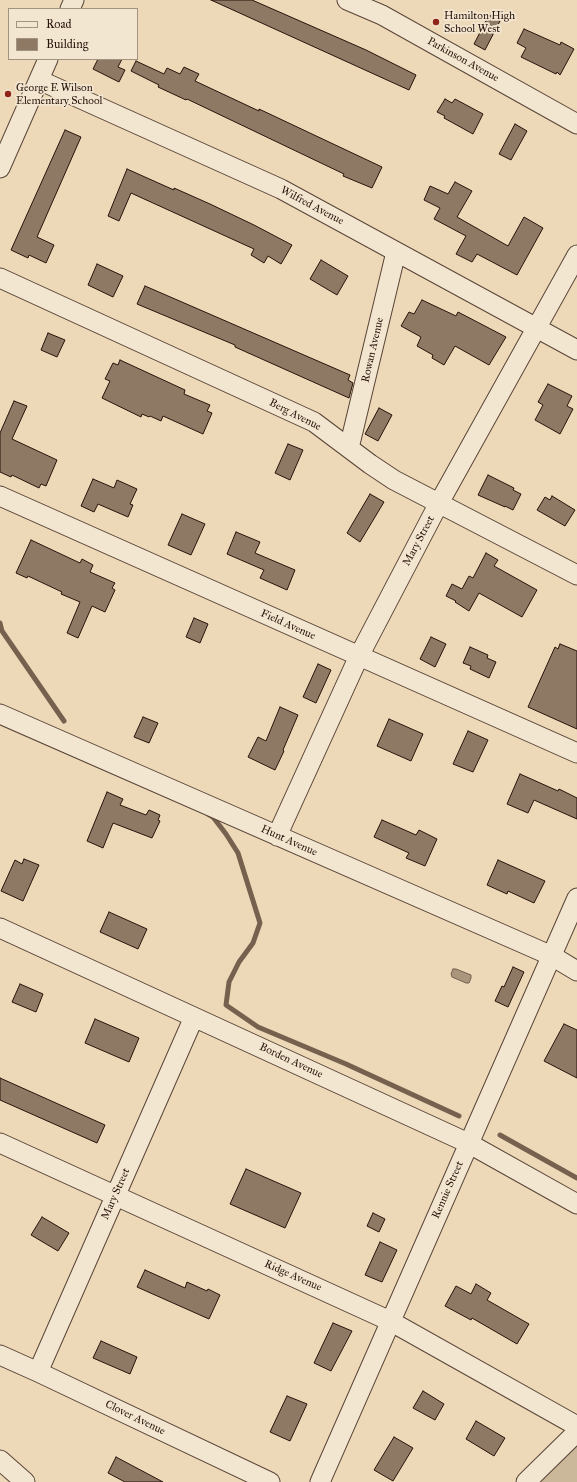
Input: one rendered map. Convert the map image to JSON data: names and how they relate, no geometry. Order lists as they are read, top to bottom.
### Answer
{
  "streets": {
    "street": [
      "Parkinson Avenue",
      "Wilfred Avenue",
      "Rowan Avenue",
      "Berg Avenue",
      "Mary Street",
      "Field Avenue",
      "Hunt Avenue",
      "Borden Avenue",
      "Rennie Street",
      "Ridge Avenue",
      "Clover Avenue"
    ]
  },
  "crossings": [
    ["Wilfred Avenue", "Rowan Avenue"],
    ["Wilfred Avenue", "Mary Street"],
    ["Rowan Avenue", "Berg Avenue"],
    ["Berg Avenue", "Mary Street"],
    ["Mary Street", "Field Avenue"],
    ["Mary Street", "Hunt Avenue"],
    ["Mary Street", "Borden Avenue"],
    ["Mary Street", "Ridge Avenue"],
    ["Mary Street", "Clover Avenue"],
    ["Hunt Avenue", "Rennie Street"],
    ["Borden Avenue", "Rennie Street"],
    ["Rennie Street", "Ridge Avenue"]
  ],
  "places": ["Hamilton High School West", "George E Wilson Elementary School"],
  "legend": ["Road", "Building"]
}
